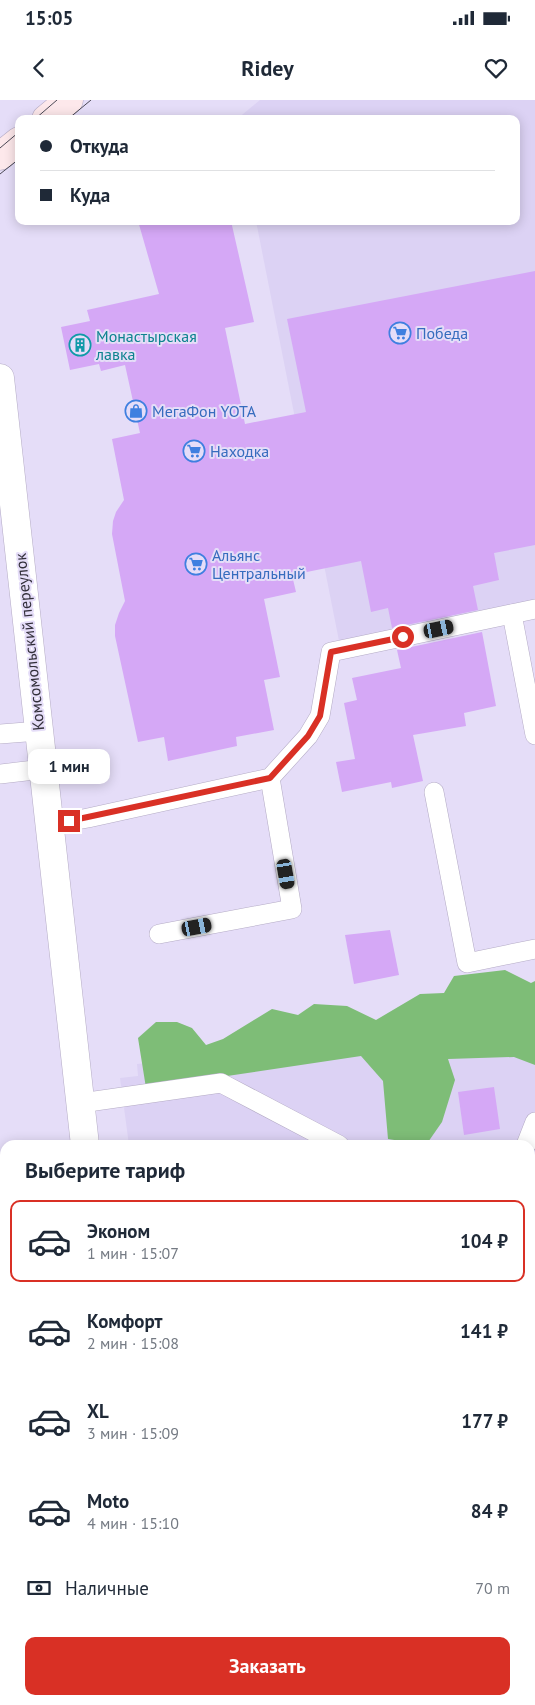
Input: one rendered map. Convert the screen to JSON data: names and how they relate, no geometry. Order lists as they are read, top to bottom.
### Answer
{
  "streets": {
    "street": ["Комсомольский переулок"]
  },
  "places": {
    "supermarket": ["Победа", "Находка", "Альянс Центральный"],
    "building": ["Монастырская лавка"],
    "shop": ["МегаФон YOTA"]
  },
  "page": {
    "status": "15:05",
    "header": "Ridey",
    "banner": ["Откуда", "Куда"],
    "bubble": "1 мин",
    "heading": "Выберите тариф",
    "list": [
      {
        "name": "Эконом",
        "note": "1 мин · 15:07",
        "value": "104 ₽"
      },
      {
        "name": "Комфорт",
        "note": "2 мин · 15:08",
        "value": "141 ₽"
      },
      {
        "name": "XL",
        "note": "3 мин · 15:09",
        "value": "177 ₽"
      },
      {
        "name": "Moto",
        "note": "4 мин · 15:10",
        "value": "84 ₽"
      }
    ],
    "pay": ["Наличные", "70 m"],
    "buttons": "Заказать"
  }
}
